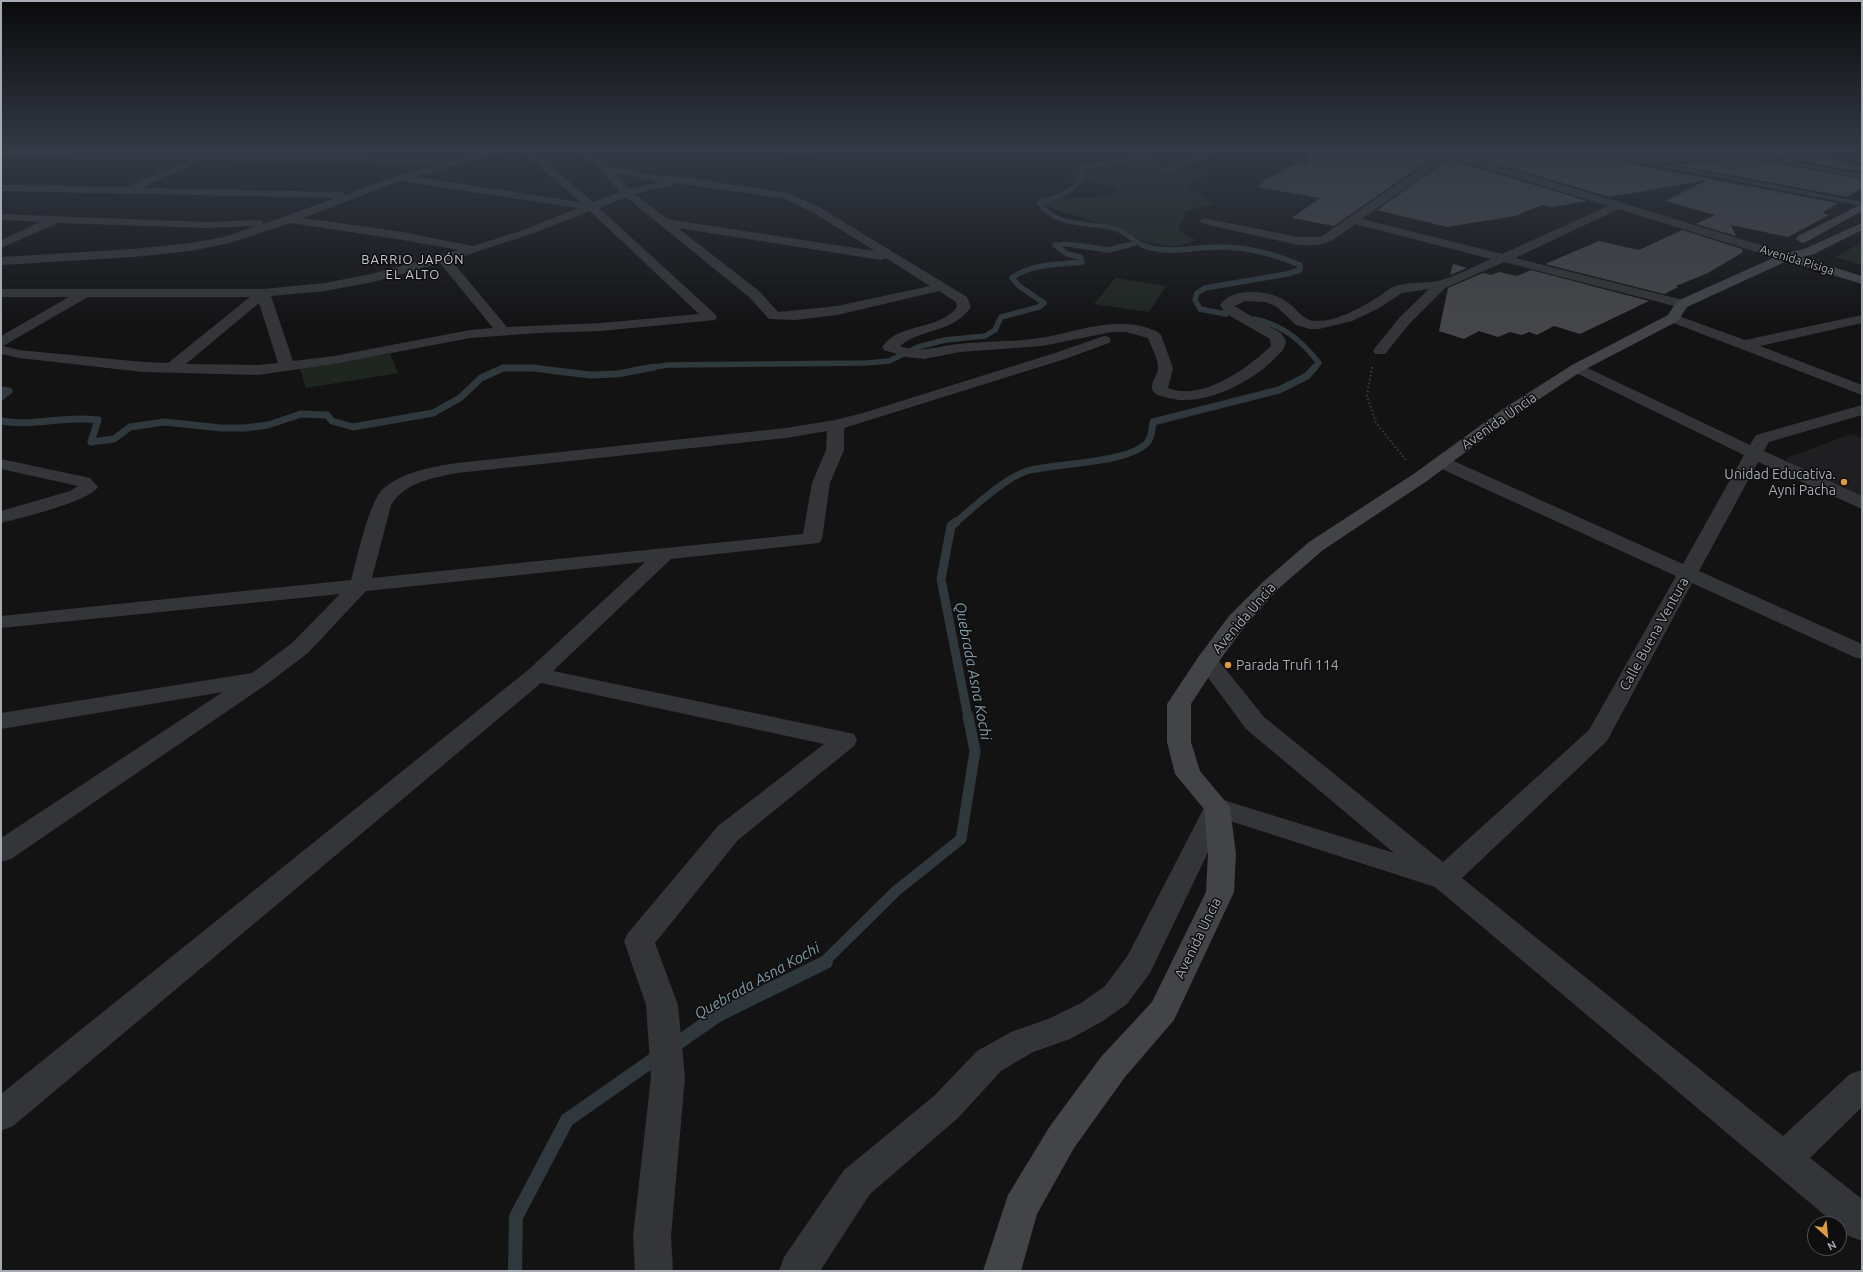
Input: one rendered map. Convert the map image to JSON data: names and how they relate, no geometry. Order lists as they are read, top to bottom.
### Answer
{
  "streets": {
    "street": ["Avenida Pisiga", "Avenida Uncia", "Calle Buena Ventura"]
  },
  "districts": ["BARRIO JAPÓN EL ALTO"],
  "water": ["Quebrada Asna Kochi"],
  "places": ["Unidad Educativa. Ayni Pacha", "Parada Trufi 114"],
  "north": "bottom right"
}
